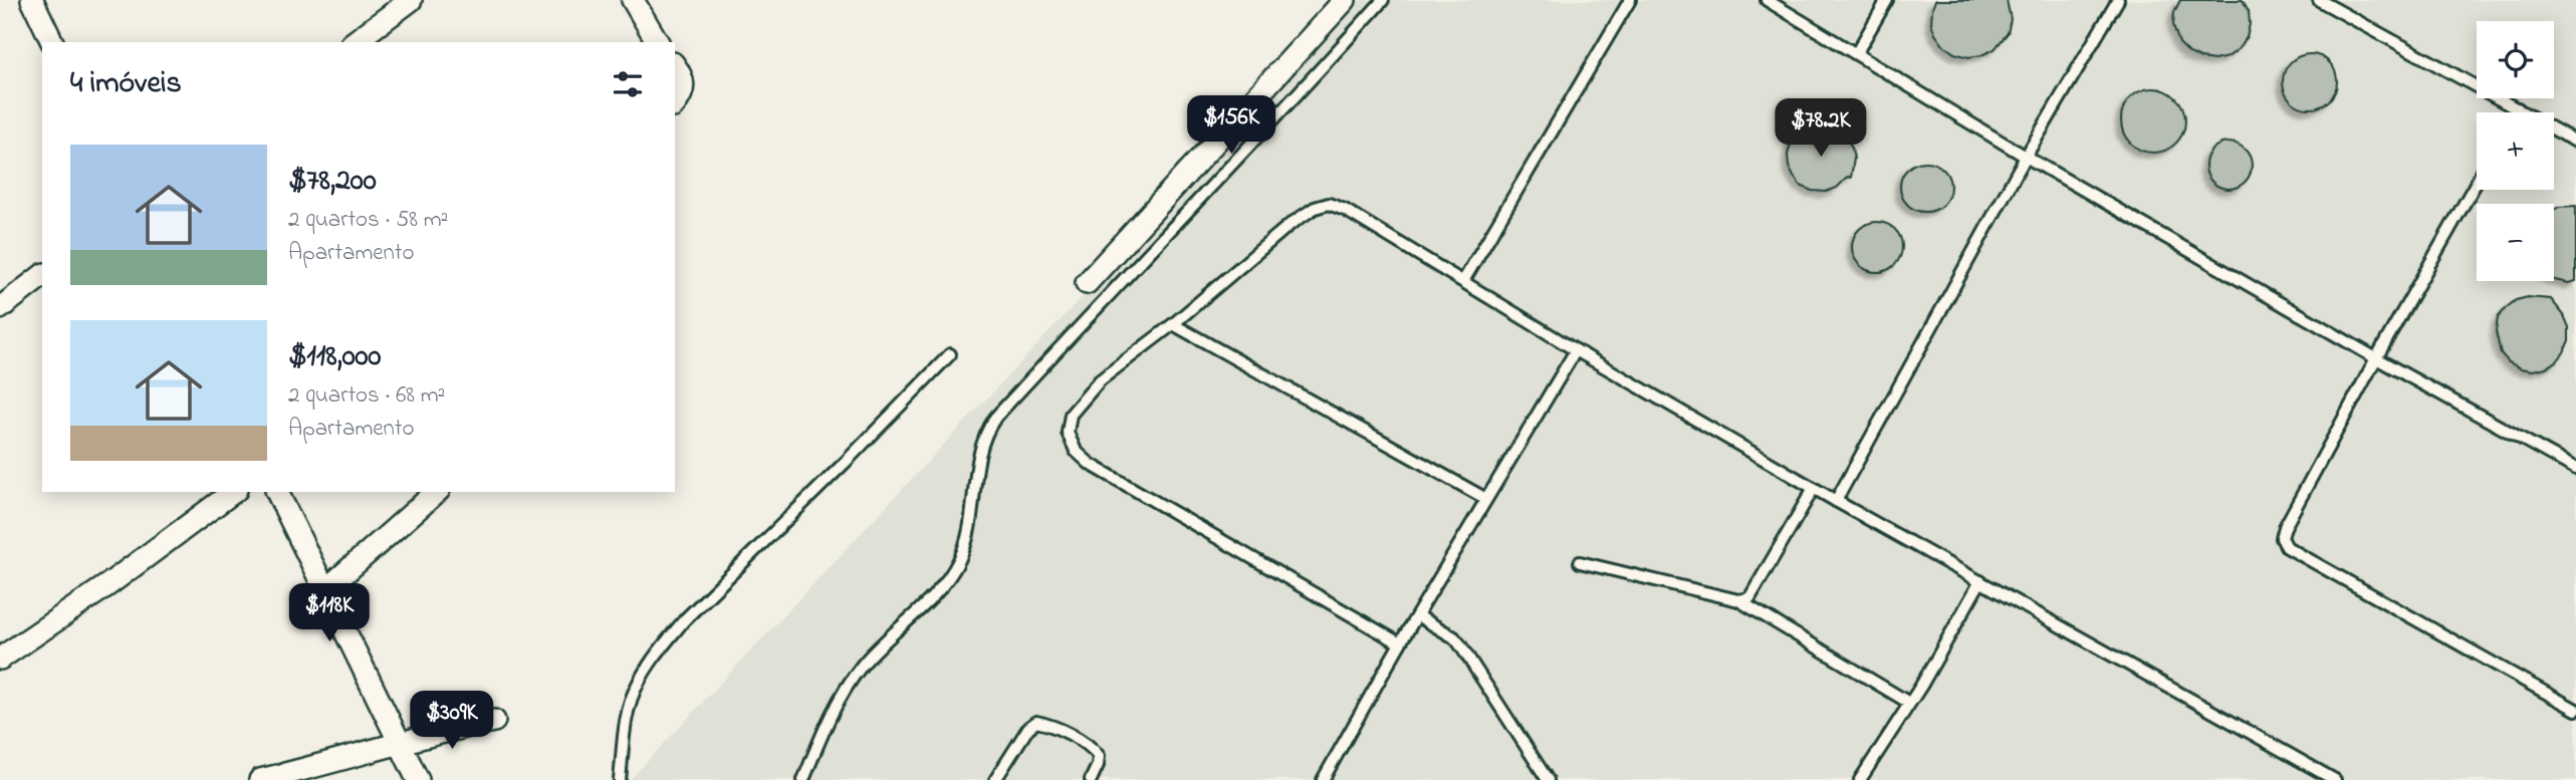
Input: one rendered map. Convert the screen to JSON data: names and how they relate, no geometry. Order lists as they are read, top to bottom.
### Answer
{
  "page": {
    "map_buttons": ["+", "−"],
    "heading": "4 imóveis",
    "price": [
      "$156K",
      "$78.2K",
      "$118K",
      "$309K"
    ],
    "list": [
      {
        "name": "$78,200",
        "note": "2 quartos · 58 m² · Apartamento"
      },
      {
        "name": "$118,000",
        "note": "2 quartos · 68 m² · Apartamento"
      }
    ]
  }
}
